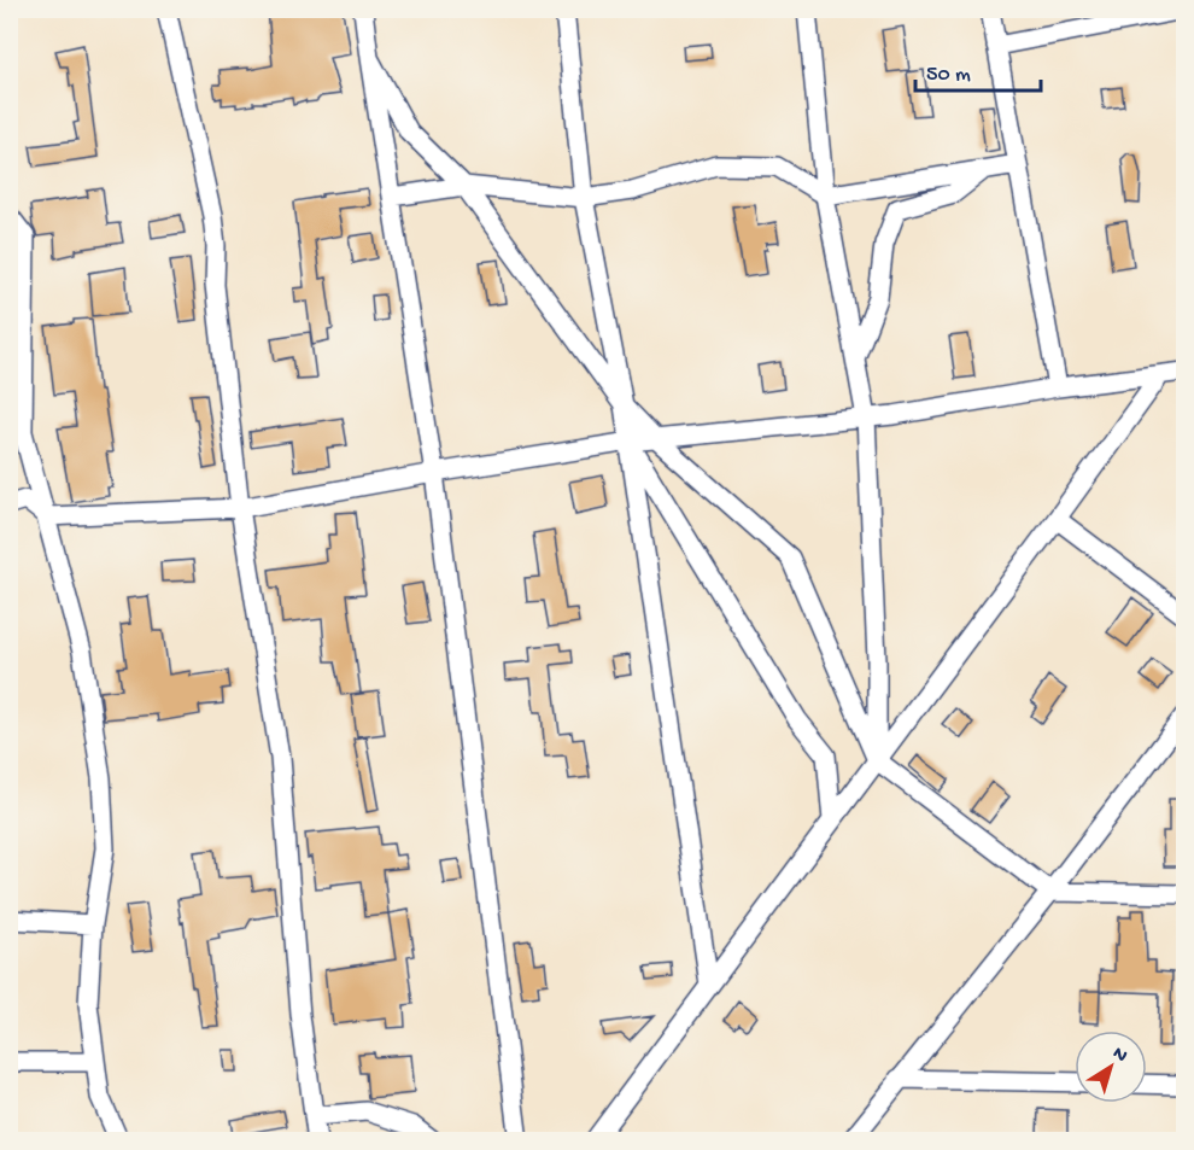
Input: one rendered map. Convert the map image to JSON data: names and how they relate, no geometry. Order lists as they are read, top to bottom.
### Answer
{
  "scale_bar": "50 m",
  "north": "top right"
}
